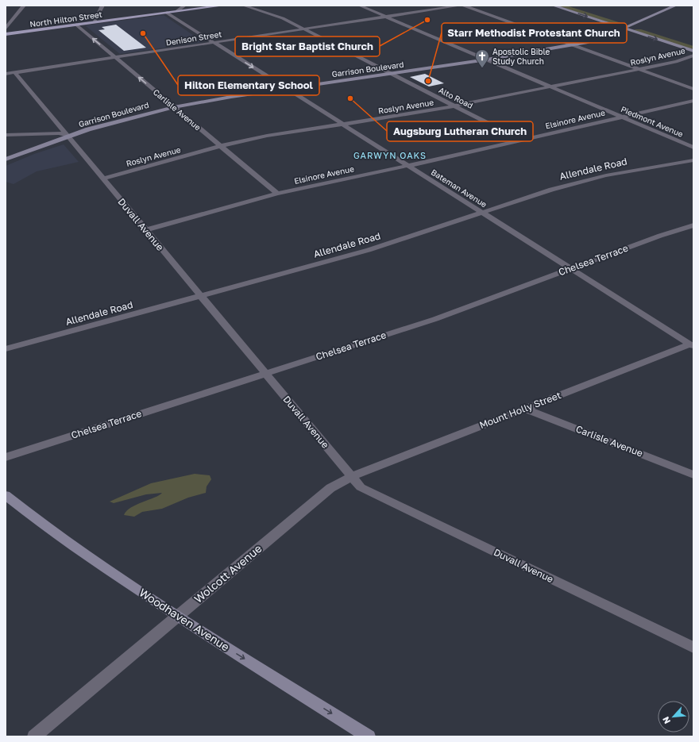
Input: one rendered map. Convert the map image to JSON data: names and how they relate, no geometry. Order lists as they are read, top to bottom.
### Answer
{
  "streets": {
    "main road": ["North Hilton Street", "Garrison Boulevard", "Woodhaven Avenue"],
    "street": [
      "Denison Street",
      "Roslyn Avenue",
      "Alto Road",
      "Carlisle Avenue",
      "Elsinore Avenue",
      "Piedmont Avenue",
      "Allendale Road",
      "Bateman Avenue",
      "Duvall Avenue",
      "Chelsea Terrace",
      "Mount Holly Street",
      "Wolcott Avenue"
    ]
  },
  "crossings": [
    ["North Hilton Street", "Carlisle Avenue"],
    ["North Hilton Street", "Bateman Avenue"],
    ["Denison Street", "Alto Road"],
    ["Denison Street", "Carlisle Avenue"],
    ["Denison Street", "Piedmont Avenue"],
    ["Denison Street", "Bateman Avenue"],
    ["Denison Street", "Duvall Avenue"],
    ["Roslyn Avenue", "Alto Road"],
    ["Roslyn Avenue", "Carlisle Avenue"],
    ["Roslyn Avenue", "Piedmont Avenue"],
    ["Roslyn Avenue", "Bateman Avenue"],
    ["Roslyn Avenue", "Duvall Avenue"],
    ["Garrison Boulevard", "Alto Road"],
    ["Garrison Boulevard", "Carlisle Avenue"],
    ["Garrison Boulevard", "Piedmont Avenue"],
    ["Garrison Boulevard", "Bateman Avenue"],
    ["Garrison Boulevard", "Duvall Avenue"],
    ["Alto Road", "Elsinore Avenue"],
    ["Carlisle Avenue", "Elsinore Avenue"],
    ["Carlisle Avenue", "Mount Holly Street"],
    ["Elsinore Avenue", "Piedmont Avenue"],
    ["Elsinore Avenue", "Bateman Avenue"],
    ["Elsinore Avenue", "Duvall Avenue"],
    ["Allendale Road", "Bateman Avenue"],
    ["Allendale Road", "Duvall Avenue"],
    ["Bateman Avenue", "Chelsea Terrace"],
    ["Bateman Avenue", "Mount Holly Street"],
    ["Duvall Avenue", "Chelsea Terrace"],
    ["Duvall Avenue", "Mount Holly Street"],
    ["Duvall Avenue", "Wolcott Avenue"],
    ["Mount Holly Street", "Wolcott Avenue"],
    ["Wolcott Avenue", "Woodhaven Avenue"]
  ],
  "one_way": ["Woodhaven Avenue"],
  "districts": ["GARWYN OAKS"],
  "places": {
    "other": [
      "Bright Star Baptist Church",
      "Hilton Elementary School",
      "Starr Methodist Protestant Church",
      "Augsburg Lutheran Church"
    ],
    "church": ["Apostolic Bible Study Church"]
  },
  "north": "bottom left"
}
